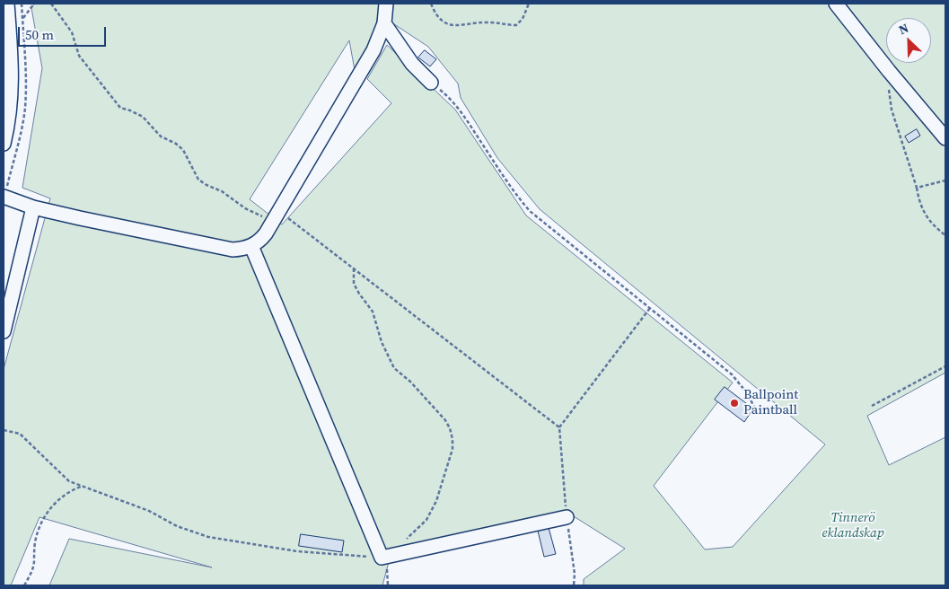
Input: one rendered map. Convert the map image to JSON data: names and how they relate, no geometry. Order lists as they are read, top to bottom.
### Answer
{
  "parks": ["Tinnerö eklandskap"],
  "places": ["Ballpoint Paintball"],
  "scale_bar": "50 m",
  "north": "top left"
}
